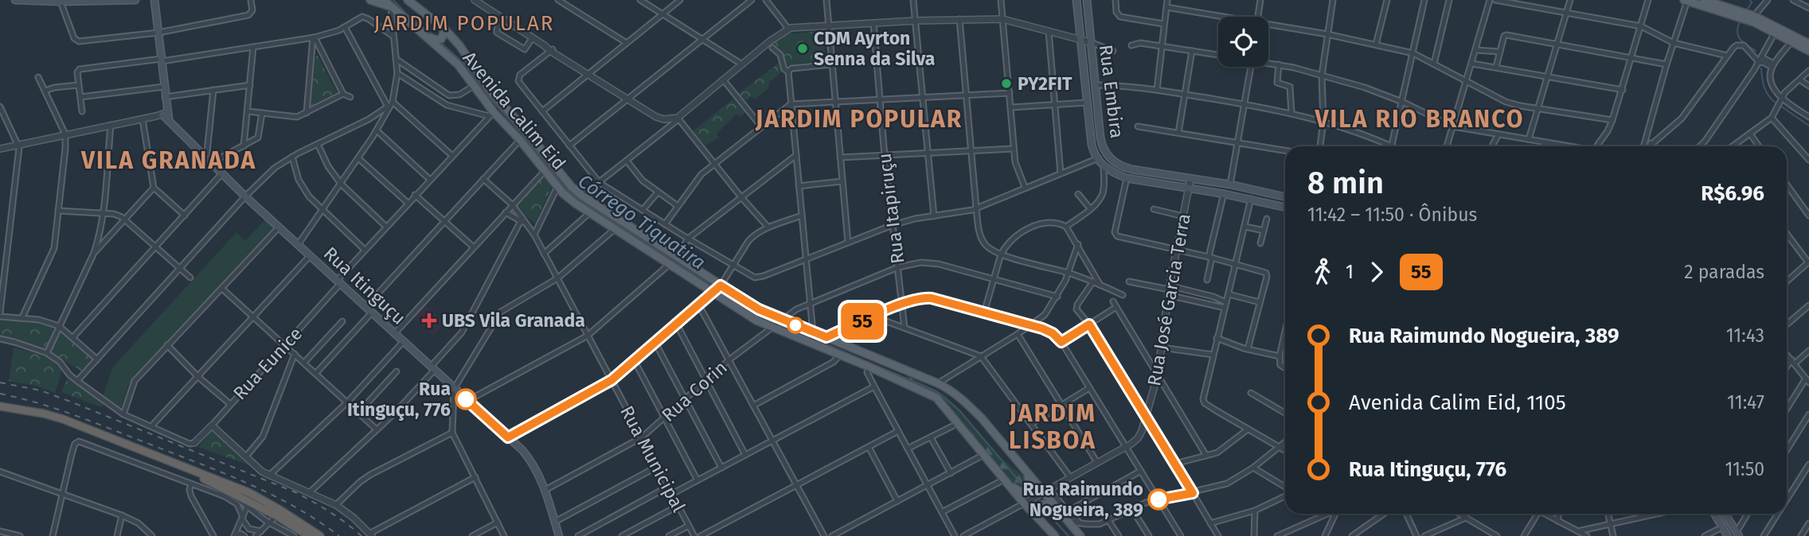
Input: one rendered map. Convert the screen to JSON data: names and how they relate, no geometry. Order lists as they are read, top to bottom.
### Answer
{
  "streets": {
    "main road": ["Rua Embira", "Avenida Calim Eid", "Rua Itinguçu"],
    "street": [
      "Rua Itapiruçu",
      "Rua José Garcia Terra",
      "Rua Eunice",
      "Rua Corin",
      "Rua Municipal"
    ]
  },
  "crossings": [
    ["Rua Embira", "Rua José Garcia Terra"],
    ["Avenida Calim Eid", "Rua Eunice"],
    ["Avenida Calim Eid", "Rua Corin"],
    ["Rua Itapiruçu", "Rua Corin"],
    ["Rua Itinguçu", "Rua Eunice"],
    ["Rua Itinguçu", "Rua Corin"],
    ["Rua Corin", "Rua Municipal"]
  ],
  "districts": [
    "JARDIM POPULAR",
    "JARDIM POPULAR",
    "VILA RIO BRANCO",
    "VILA GRANADA",
    "JARDIM LISBOA"
  ],
  "water": ["Córrego Tiquatira"],
  "places": {
    "other": [
      "CDM Ayrton Senna da Silva",
      "PY2FIT",
      "Rua Itinguçu, 776",
      "Rua Raimundo Nogueira, 389"
    ],
    "health": ["UBS Vila Granada"]
  },
  "lines": ["bus line 55"],
  "page": {
    "on_map": "55",
    "heading": ["8 min", "11:42 – 11:50 · Ônibus", "R$6.96"],
    "legs": ["1", "55", "2 paradas"],
    "list": [
      {
        "name": "Rua Raimundo Nogueira, 389",
        "value": "11:43"
      },
      {
        "name": "Avenida Calim Eid, 1105",
        "value": "11:47"
      },
      {
        "name": "Rua Itinguçu, 776",
        "value": "11:50"
      }
    ]
  }
}
